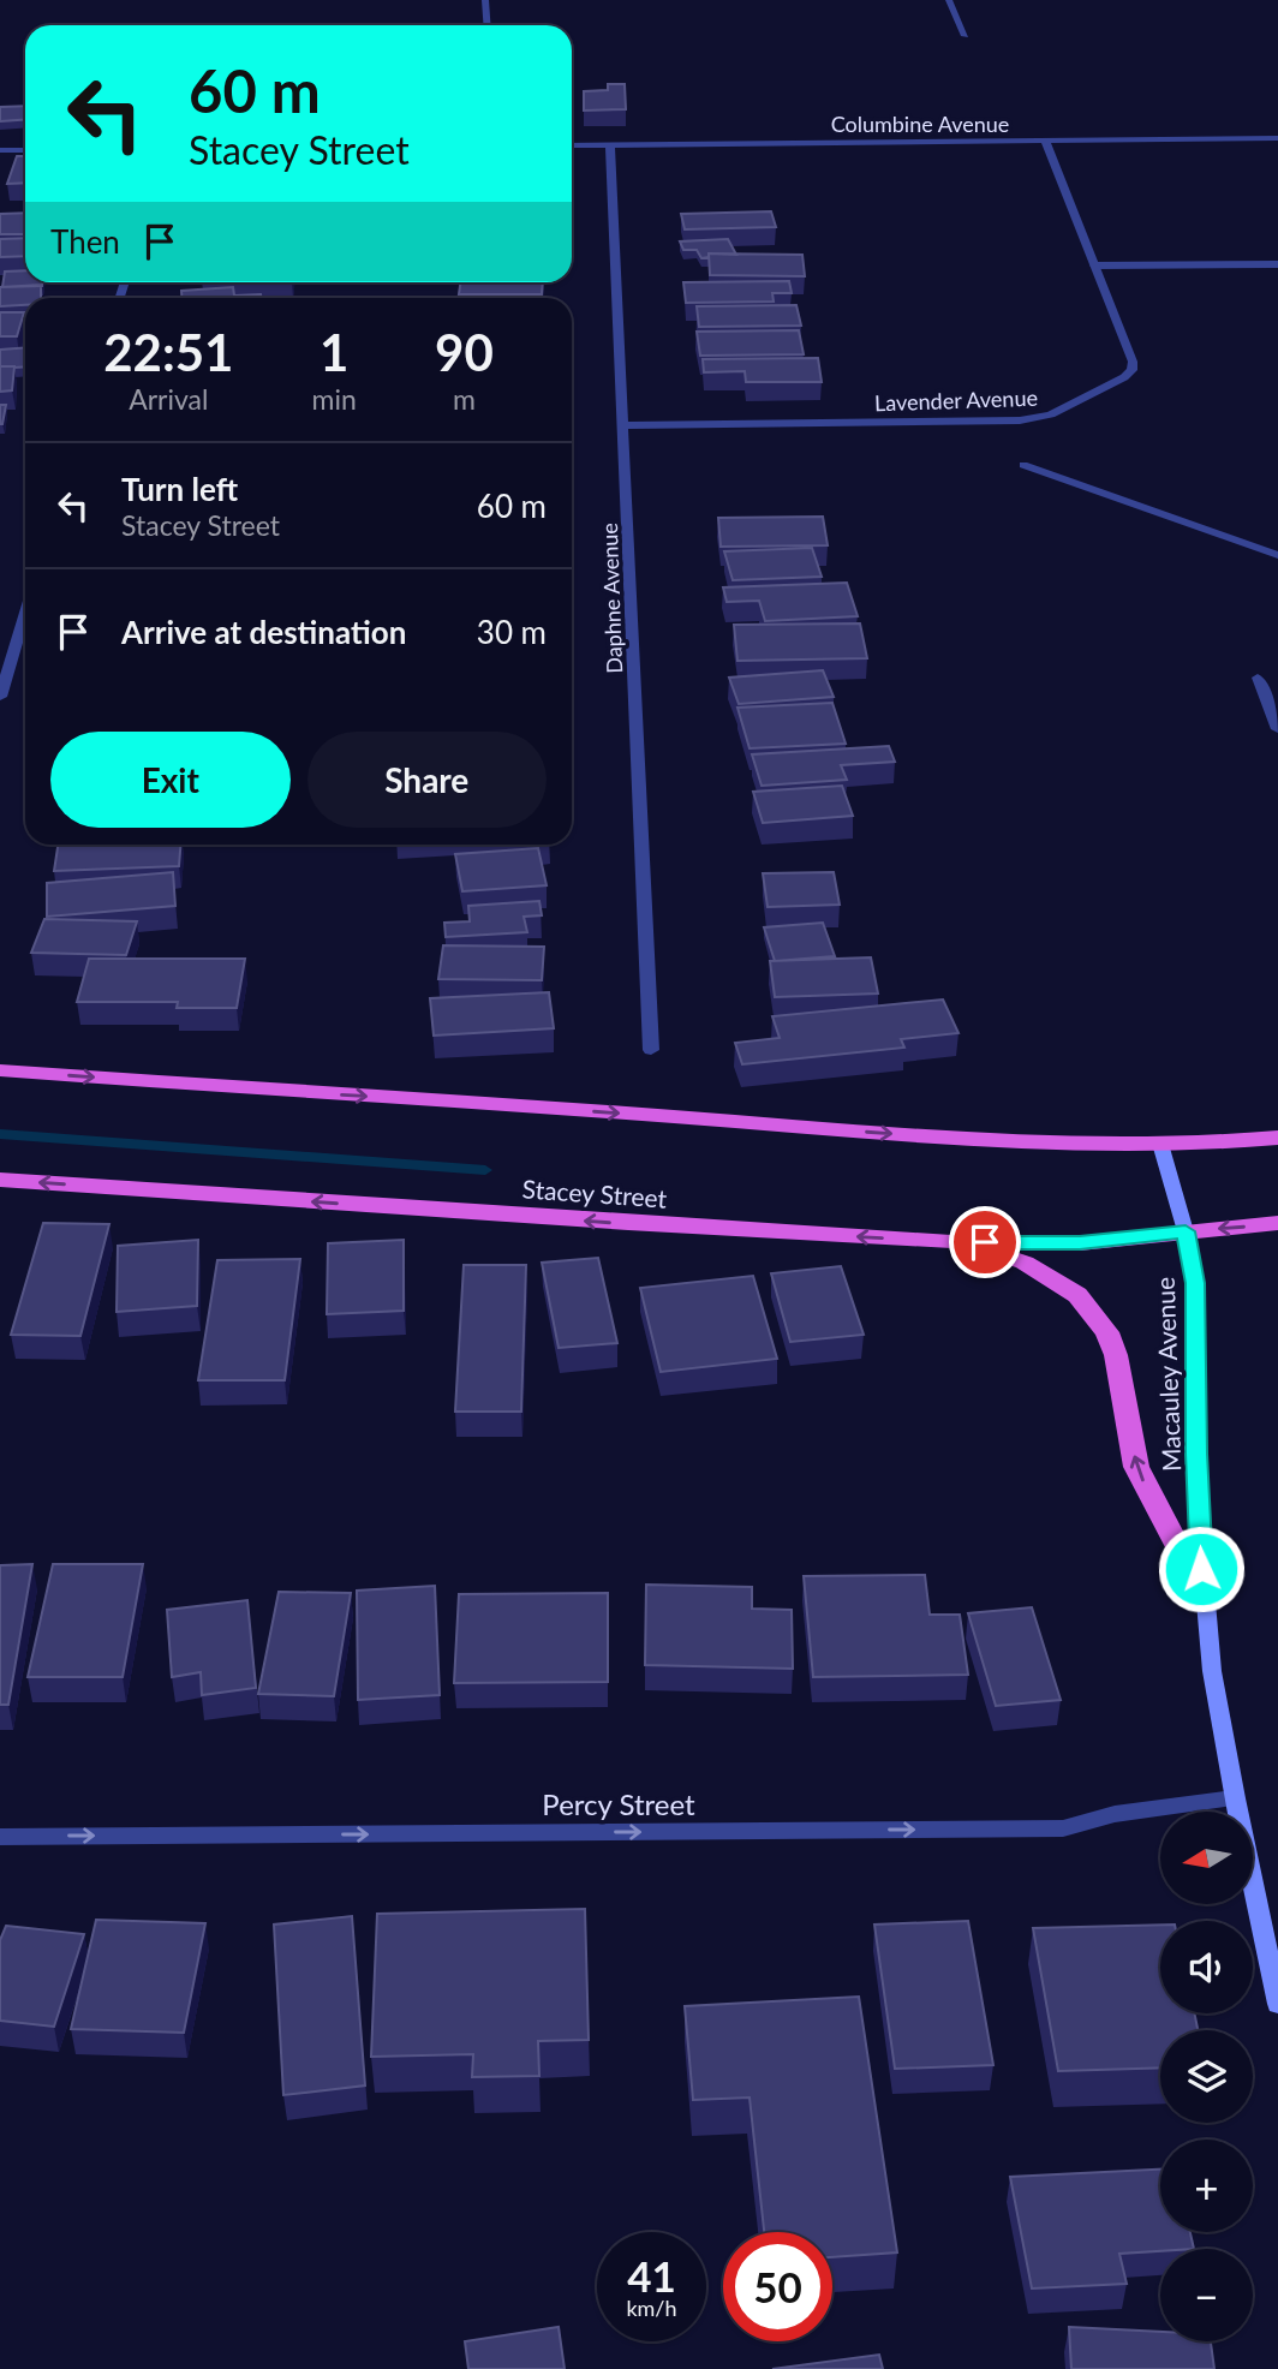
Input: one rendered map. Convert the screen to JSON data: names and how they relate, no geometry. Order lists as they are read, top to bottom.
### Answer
{
  "streets": {
    "highway": ["Stacey Street"],
    "main road": ["Macauley Avenue"],
    "street": [
      "Columbine Avenue",
      "Lavender Avenue",
      "Daphne Avenue",
      "Percy Street"
    ]
  },
  "crossings": [
    ["Columbine Avenue", "Lavender Avenue"],
    ["Columbine Avenue", "Daphne Avenue"],
    ["Lavender Avenue", "Daphne Avenue"],
    ["Stacey Street", "Macauley Avenue"],
    ["Macauley Avenue", "Percy Street"]
  ],
  "one_way": ["Percy Street"],
  "north": "left",
  "page": {
    "turn": ["60 m", "Stacey Street"],
    "then": "Then",
    "eta": [
      "22:51",
      "Arrival",
      "1",
      "min",
      "90",
      "m"
    ],
    "list": [
      {
        "name": "Turn left",
        "note": "Stacey Street",
        "value": "60 m"
      },
      {
        "name": "Arrive at destination",
        "value": "30 m"
      }
    ],
    "buttons": ["Exit", "Share"],
    "map_buttons": ["+", "−"],
    "speed": "41 km/h",
    "limit": "50"
  }
}
